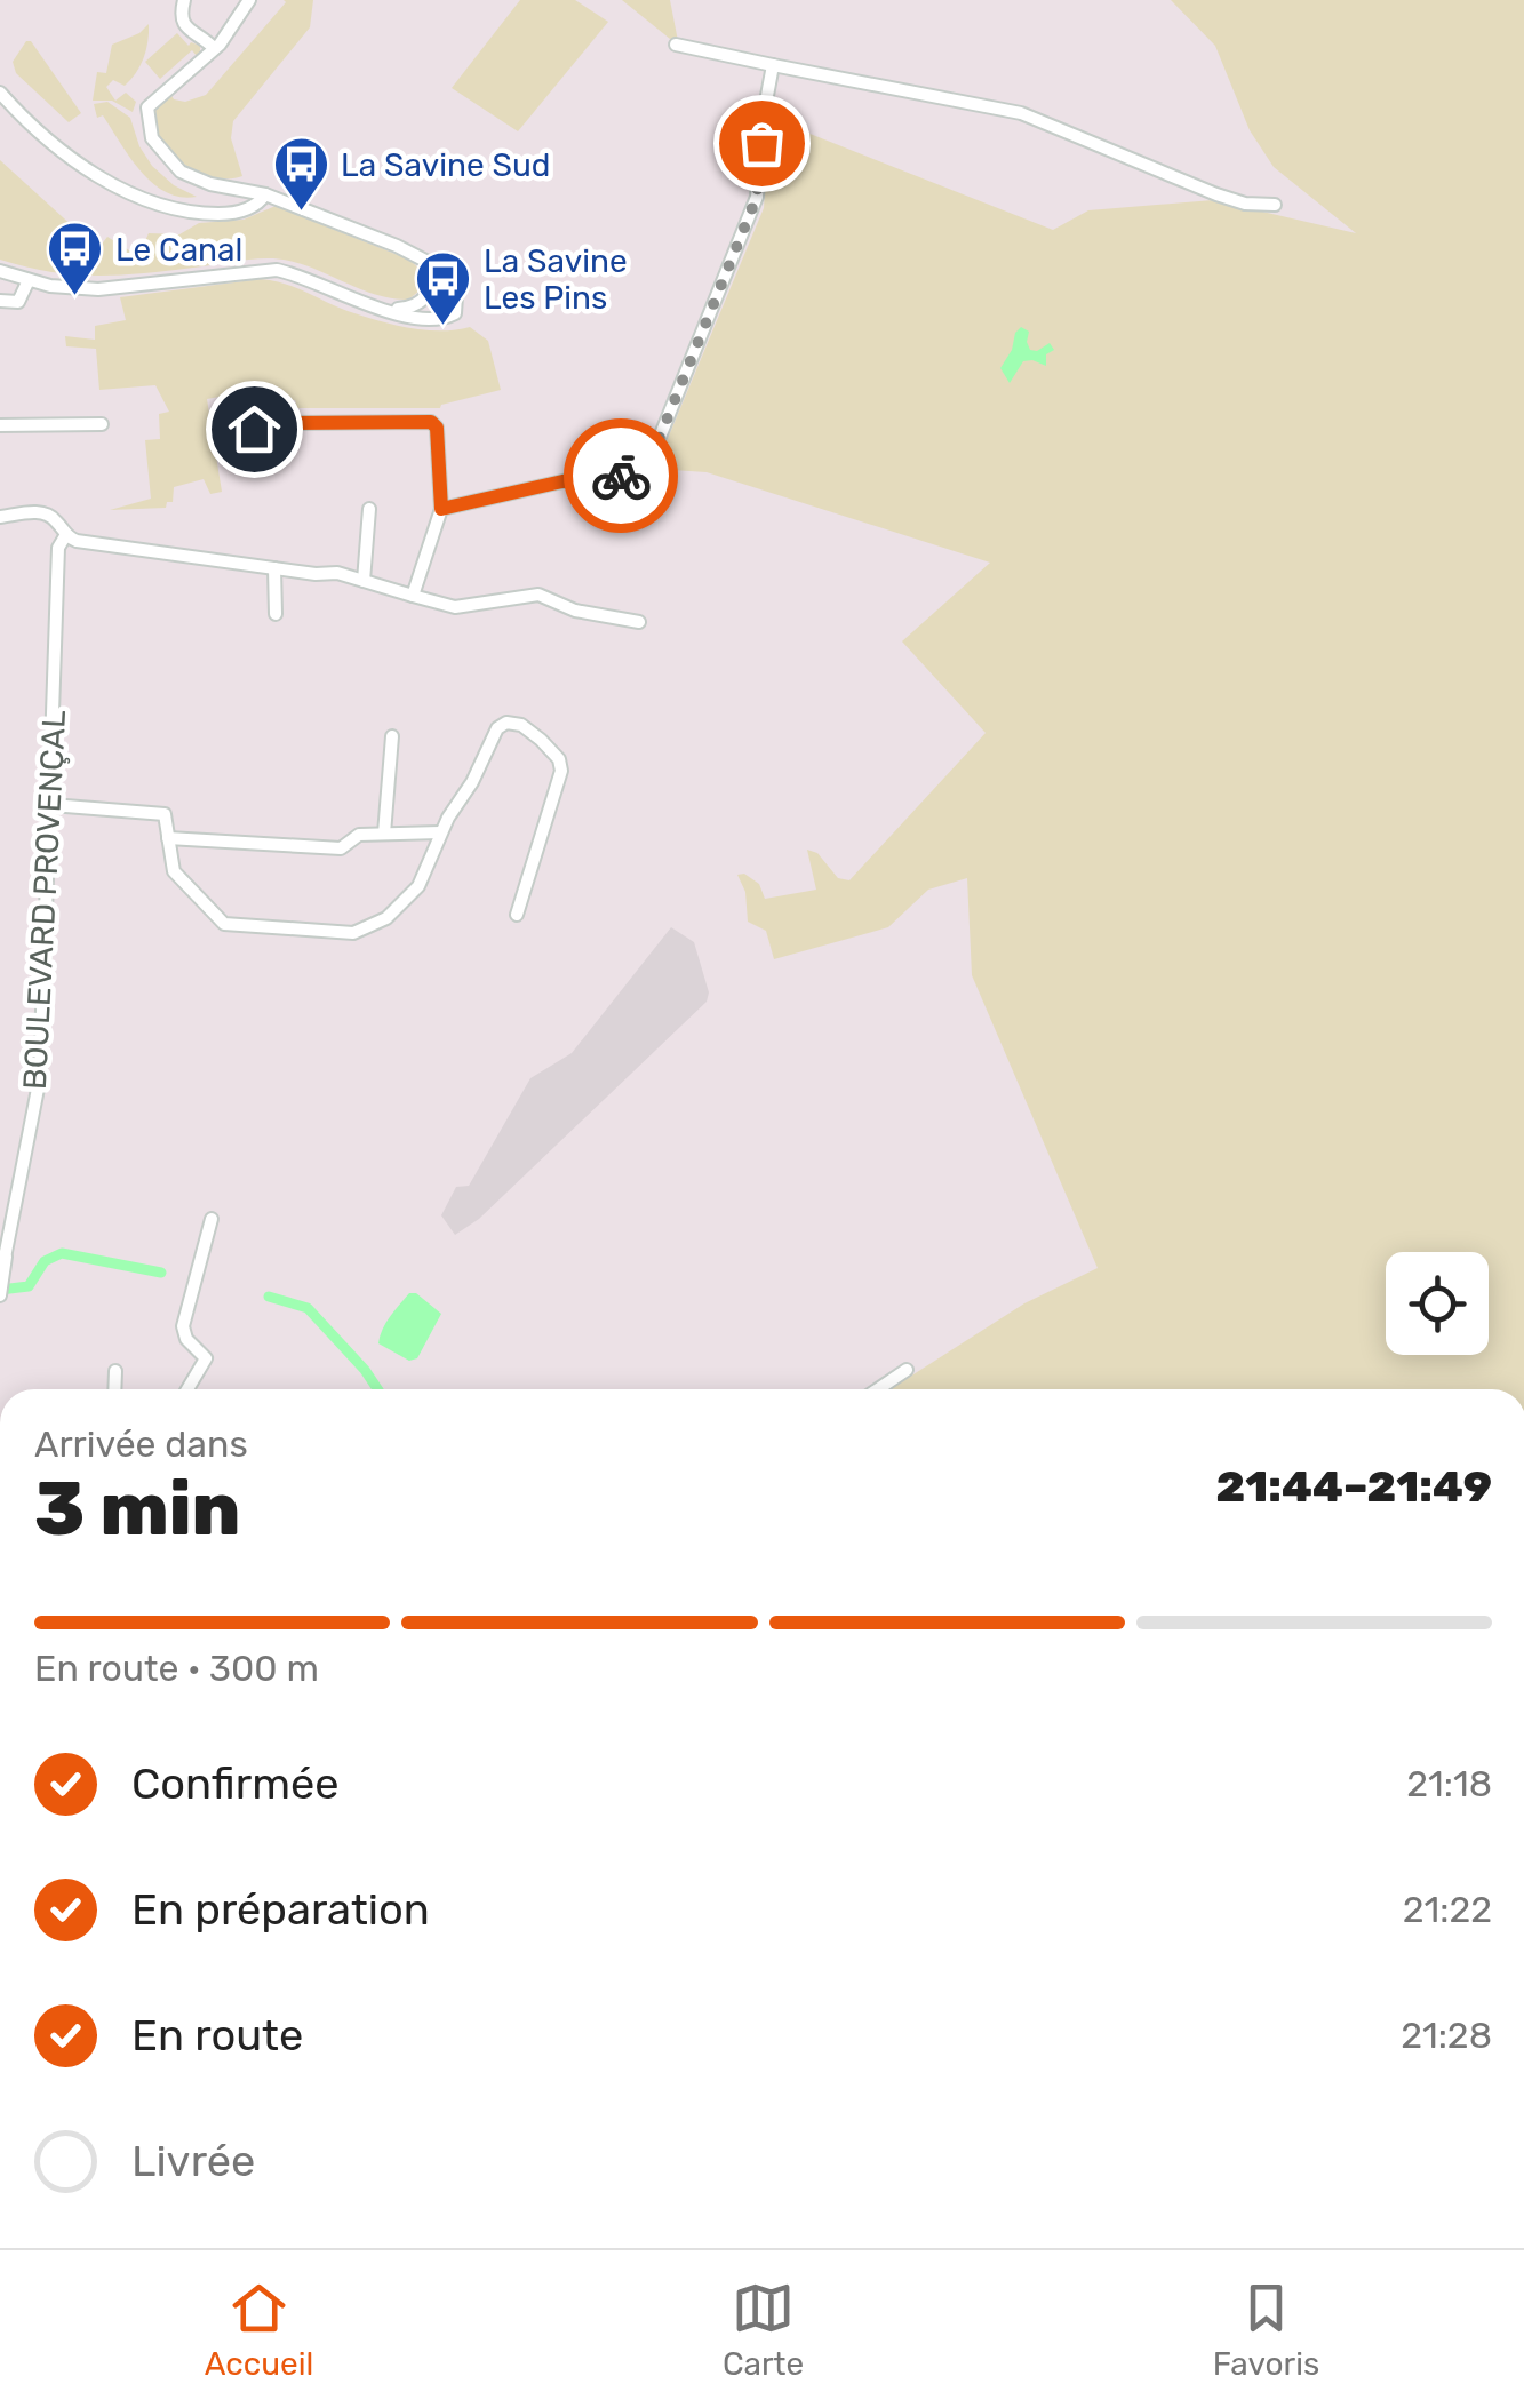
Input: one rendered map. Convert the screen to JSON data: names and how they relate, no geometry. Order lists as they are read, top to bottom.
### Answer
{
  "streets": {
    "street": ["BOULEVARD PROVENÇAL"]
  },
  "places": {
    "bus stop": ["La Savine Sud", "Le Canal", "La Savine Les Pins"]
  },
  "page": {
    "heading": ["3 min", "Arrivée dans", "21:44–21:49"],
    "bar": "En route · 300 m",
    "list": [
      ["Confirmée", "21:18"],
      ["En préparation", "21:22"],
      ["En route", "21:28"],
      "Livrée"
    ],
    "tabs": ["Accueil", "Carte", "Favoris"]
  }
}
